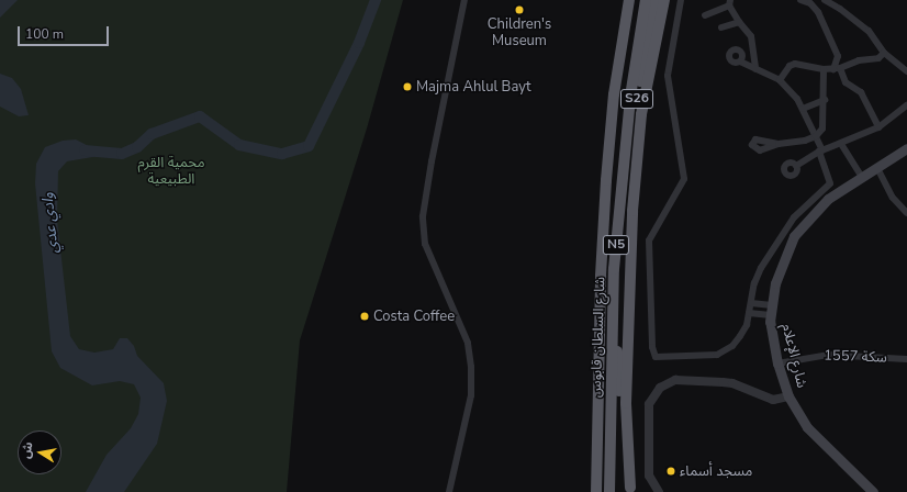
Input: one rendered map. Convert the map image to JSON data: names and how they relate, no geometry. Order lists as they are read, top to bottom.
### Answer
{
  "streets": {
    "highway": ["S26", "N5", "شارع السلطان قابوس"],
    "main road": ["شارع الإعلام"],
    "street": ["سكة 1557"]
  },
  "crossings": [
    ["S26", "شارع السلطان قابوس"],
    ["شارع الإعلام", "سكة 1557"]
  ],
  "water": ["وادي عدي"],
  "parks": ["محمية القرم الطبيعية"],
  "places": [
    "Children's Museum",
    "Majma Ahlul Bayt",
    "Costa Coffee",
    "مسجد أسماء"
  ],
  "scale_bar": "100 m",
  "north": "left"
}
